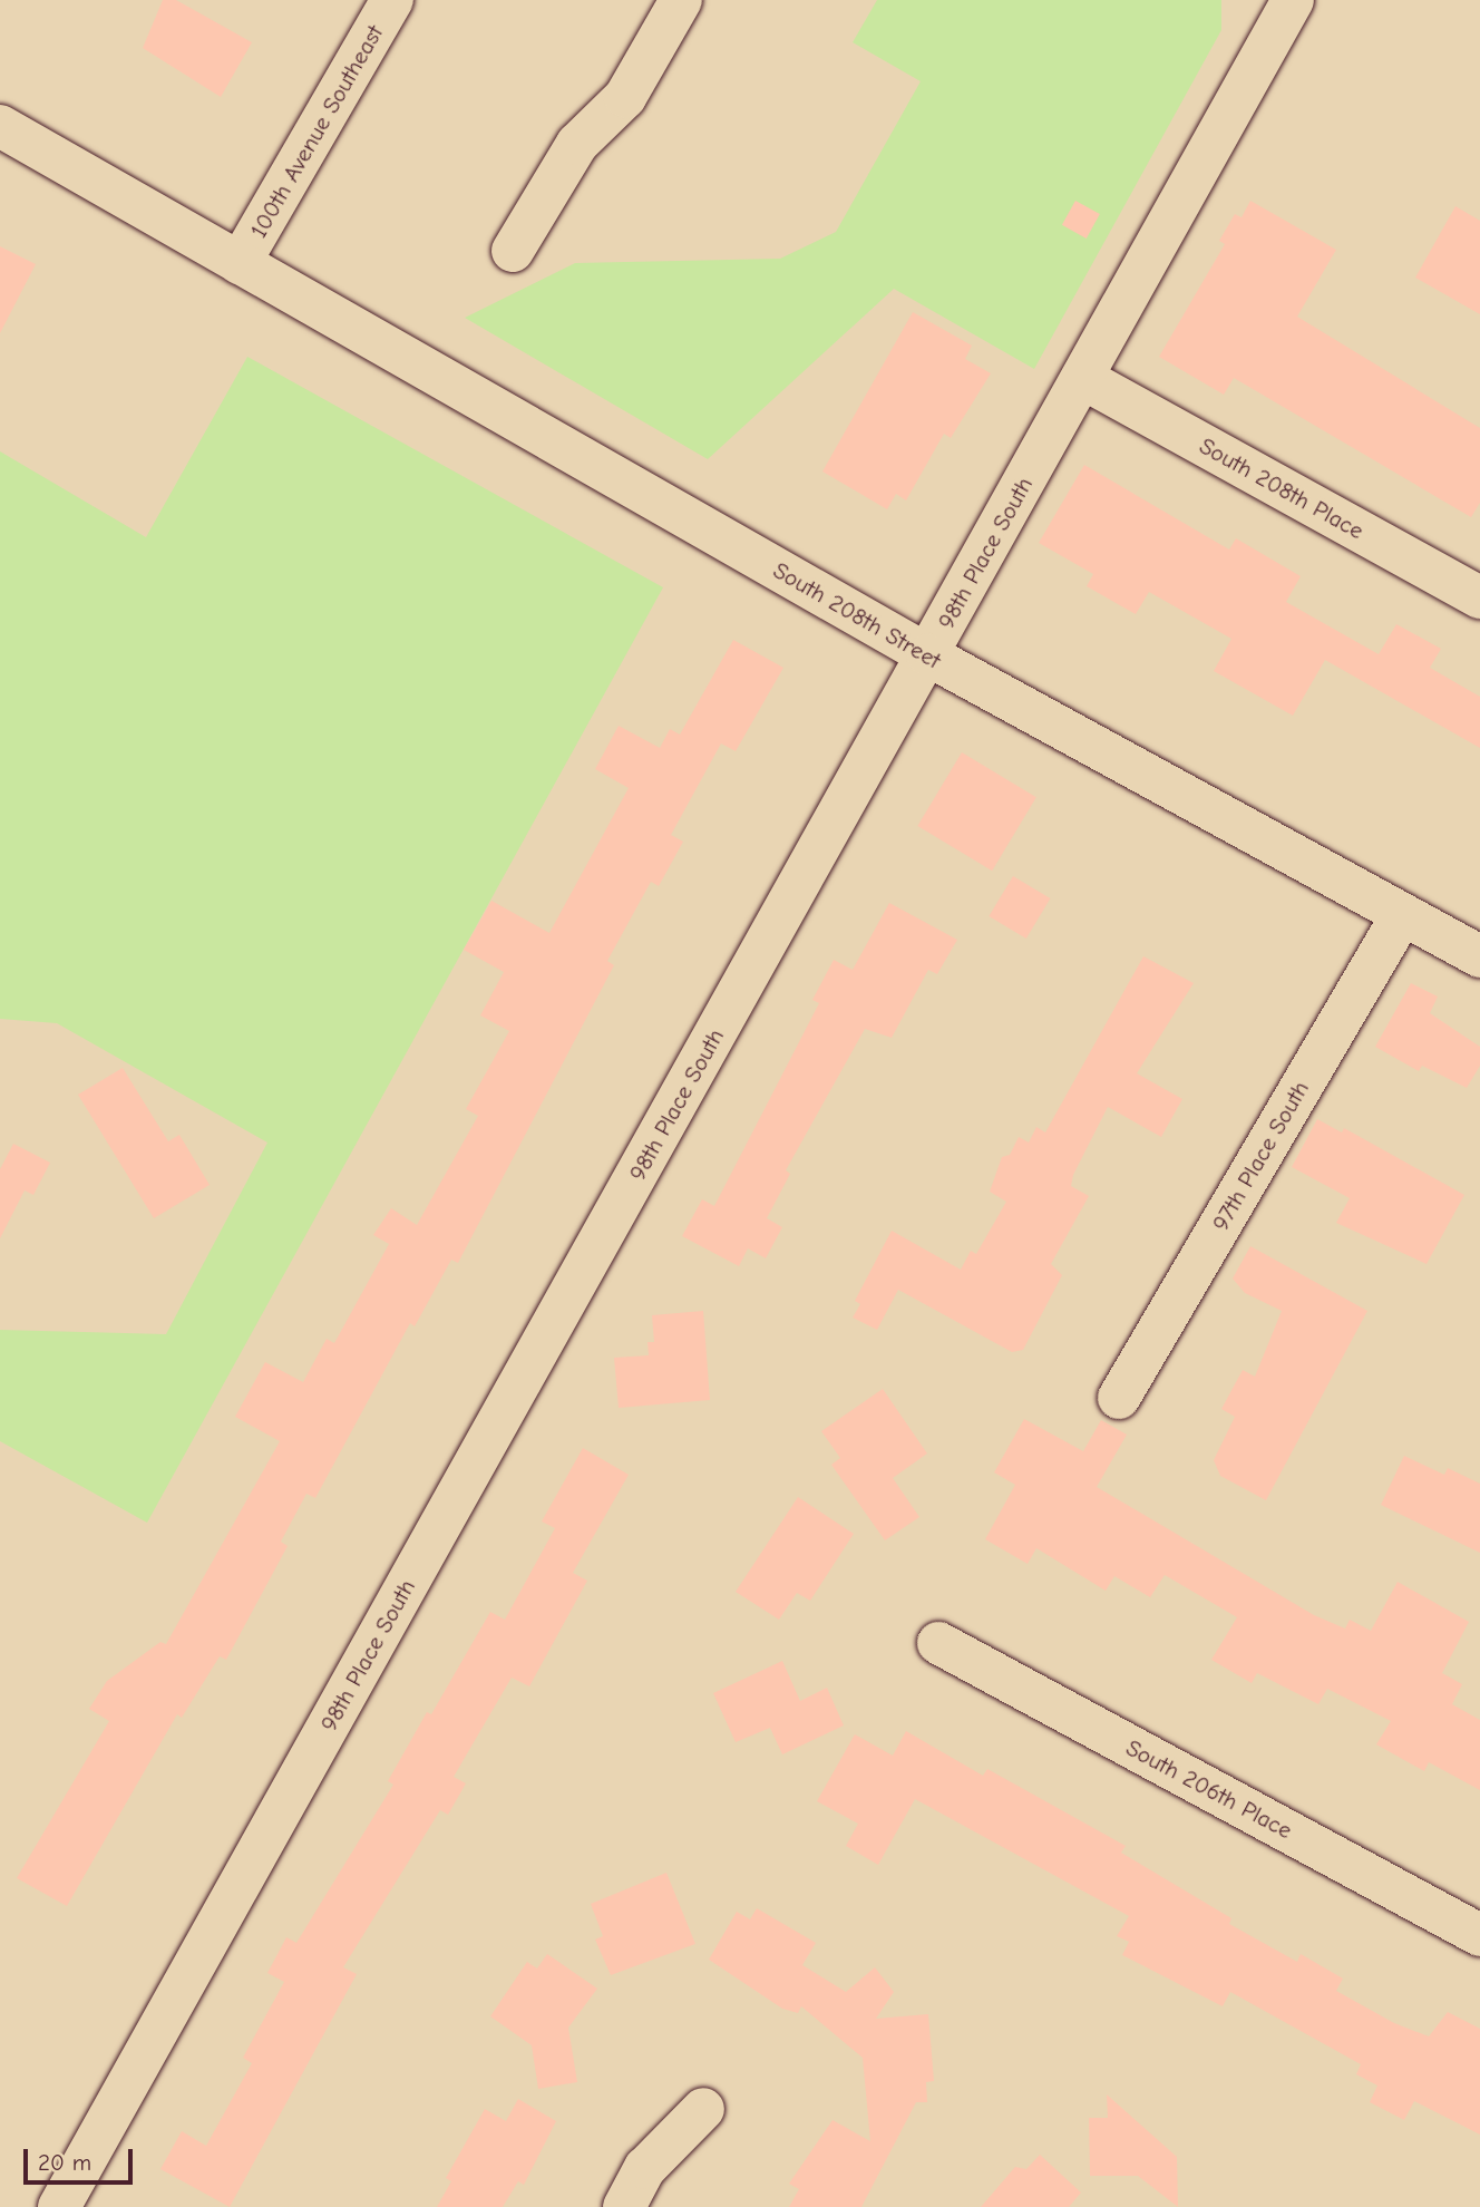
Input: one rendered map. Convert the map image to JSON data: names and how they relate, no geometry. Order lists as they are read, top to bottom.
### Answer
{
  "streets": {
    "street": [
      "100th Avenue Southeast",
      "South 208th Place",
      "98th Place South",
      "South 208th Street",
      "97th Place South",
      "South 206th Place"
    ]
  },
  "crossings": [
    ["100th Avenue Southeast", "South 208th Street"],
    ["South 208th Place", "98th Place South"],
    ["98th Place South", "South 208th Street"],
    ["South 208th Street", "97th Place South"]
  ],
  "scale_bar": "20 m"
}
